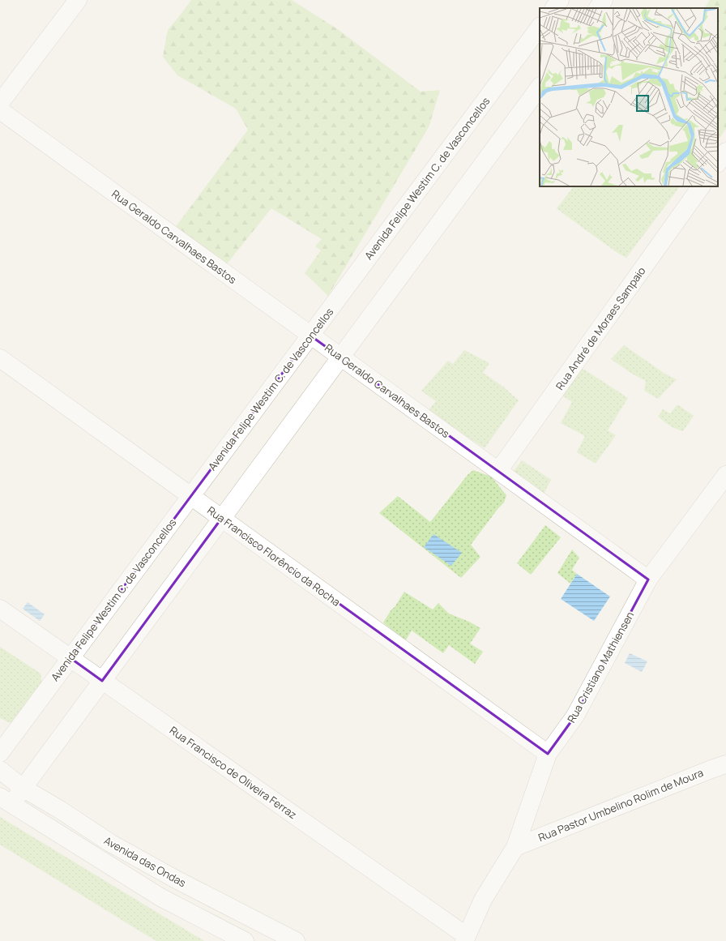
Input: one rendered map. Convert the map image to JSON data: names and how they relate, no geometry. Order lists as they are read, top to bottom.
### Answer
{
  "streets": {
    "street": [
      "Avenida Felipe Westim C. de Vasconcellos",
      "Rua Geraldo Carvalhaes Bastos",
      "Rua André de Moraes Sampaio",
      "Rua Francisco Florêncio da Rocha",
      "Rua Cristiano Mathiensen",
      "Rua Francisco de Oliveira Ferraz",
      "Rua Pastor Umbelino Rolim de Moura",
      "Avenida das Ondas"
    ]
  },
  "crossings": [
    ["Avenida Felipe Westim C. de Vasconcellos", "Rua Geraldo Carvalhaes Bastos"],
    ["Avenida Felipe Westim C. de Vasconcellos", "Rua Francisco Florêncio da Rocha"],
    ["Avenida Felipe Westim C. de Vasconcellos", "Rua Francisco de Oliveira Ferraz"],
    ["Rua Geraldo Carvalhaes Bastos", "Rua André de Moraes Sampaio"],
    ["Rua Geraldo Carvalhaes Bastos", "Rua Cristiano Mathiensen"],
    ["Rua Francisco Florêncio da Rocha", "Rua Cristiano Mathiensen"],
    ["Rua Cristiano Mathiensen", "Rua Francisco de Oliveira Ferraz"],
    ["Rua Cristiano Mathiensen", "Rua Pastor Umbelino Rolim de Moura"]
  ]
}
